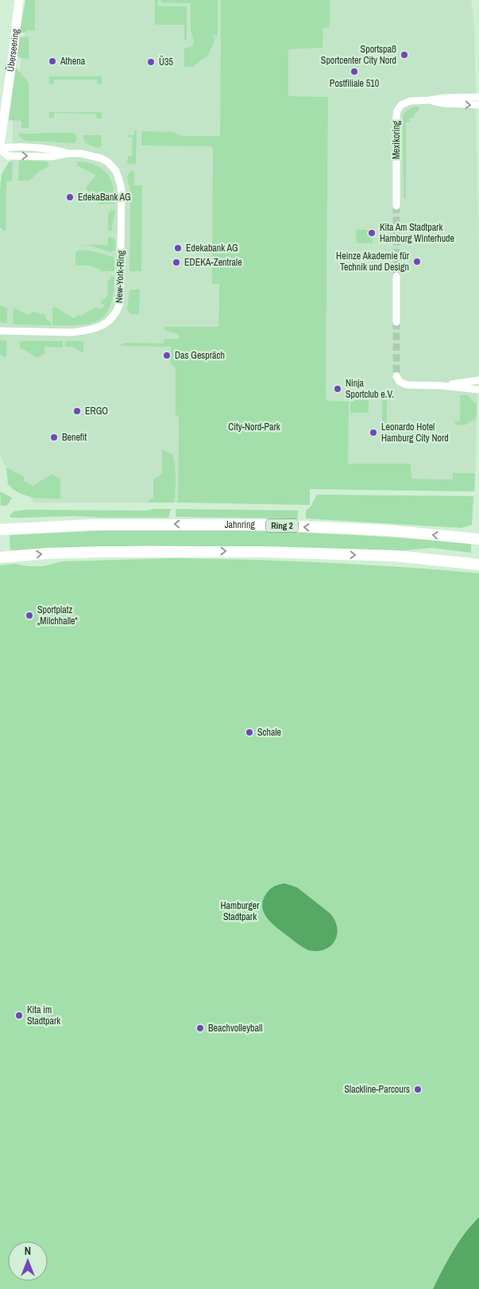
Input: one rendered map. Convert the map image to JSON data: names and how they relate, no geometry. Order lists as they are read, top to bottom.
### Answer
{
  "streets": {
    "main road": ["Jahnring", "Ring 2"],
    "street": ["Überseering", "Mexikoring", "New-York-Ring"]
  },
  "parks": ["City-Nord-Park", "Hamburger Stadtpark"],
  "places": [
    "Sportspaß Sportcenter City Nord",
    "Athena",
    "Ü35",
    "Postfiliale 510",
    "EdekaBank AG",
    "Kita Am Stadtpark Hamburg Winterhude",
    "Edekabank AG",
    "Heinze Akademie für Technik und Design",
    "EDEKA-Zentrale",
    "Das Gespräch",
    "Ninja Sportclub e.V.",
    "ERGO",
    "Leonardo Hotel Hamburg City Nord",
    "Benefit",
    "Sportplatz „Milchhalle“",
    "Schale",
    "Kita im Stadtpark",
    "Beachvolleyball",
    "Slackline-Parcours"
  ],
  "north": "top"
}
